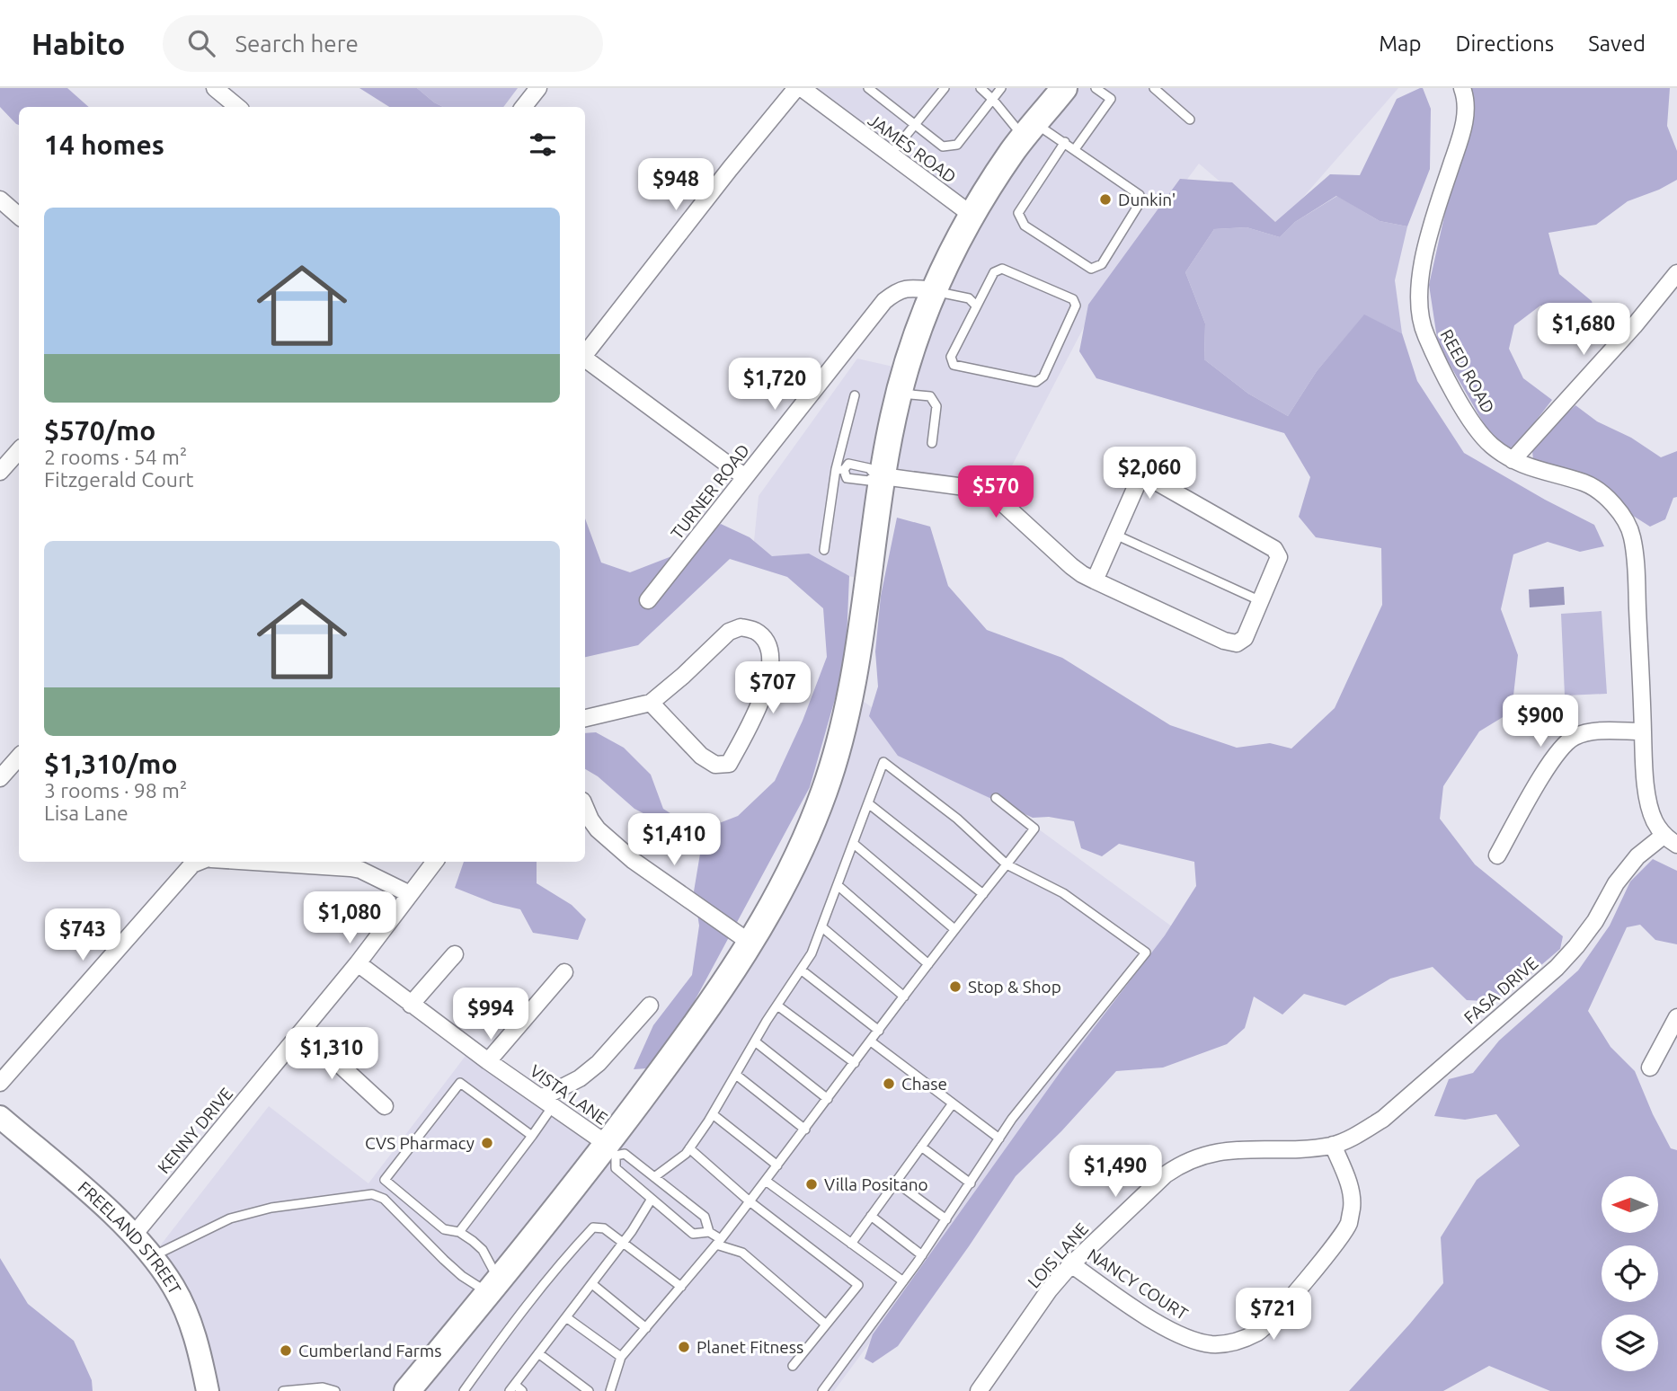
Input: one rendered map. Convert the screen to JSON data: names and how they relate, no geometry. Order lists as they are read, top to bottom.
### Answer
{
  "streets": {
    "main road": ["FREELAND STREET"],
    "street": [
      "JAMES ROAD",
      "REED ROAD",
      "TURNER ROAD",
      "FASA DRIVE",
      "VISTA LANE",
      "KENNY DRIVE",
      "LOIS LANE",
      "NANCY COURT"
    ]
  },
  "crossings": [
    ["REED ROAD", "FASA DRIVE"],
    ["FASA DRIVE", "LOIS LANE"],
    ["FASA DRIVE", "NANCY COURT"],
    ["VISTA LANE", "KENNY DRIVE"],
    ["KENNY DRIVE", "FREELAND STREET"],
    ["LOIS LANE", "NANCY COURT"]
  ],
  "places": [
    "Dunkin'",
    "Stop & Shop",
    "Chase",
    "CVS Pharmacy",
    "Villa Positano",
    "Planet Fitness",
    "Cumberland Farms"
  ],
  "north": "left",
  "page": {
    "header": "Habito",
    "search": "Search here",
    "nav": ["Map", "Directions", "Saved"],
    "heading": "14 homes",
    "price": [
      "$948",
      "$1,680",
      "$1,720",
      "$2,060",
      "$570",
      "$707",
      "$900",
      "$1,410",
      "$1,080",
      "$743",
      "$994",
      "$1,310",
      "$1,490",
      "$721"
    ],
    "list": [
      {
        "name": "$570/mo",
        "note": "2 rooms · 54 m² · Fitzgerald Court"
      },
      {
        "name": "$1,310/mo",
        "note": "3 rooms · 98 m² · Lisa Lane"
      }
    ]
  }
}
